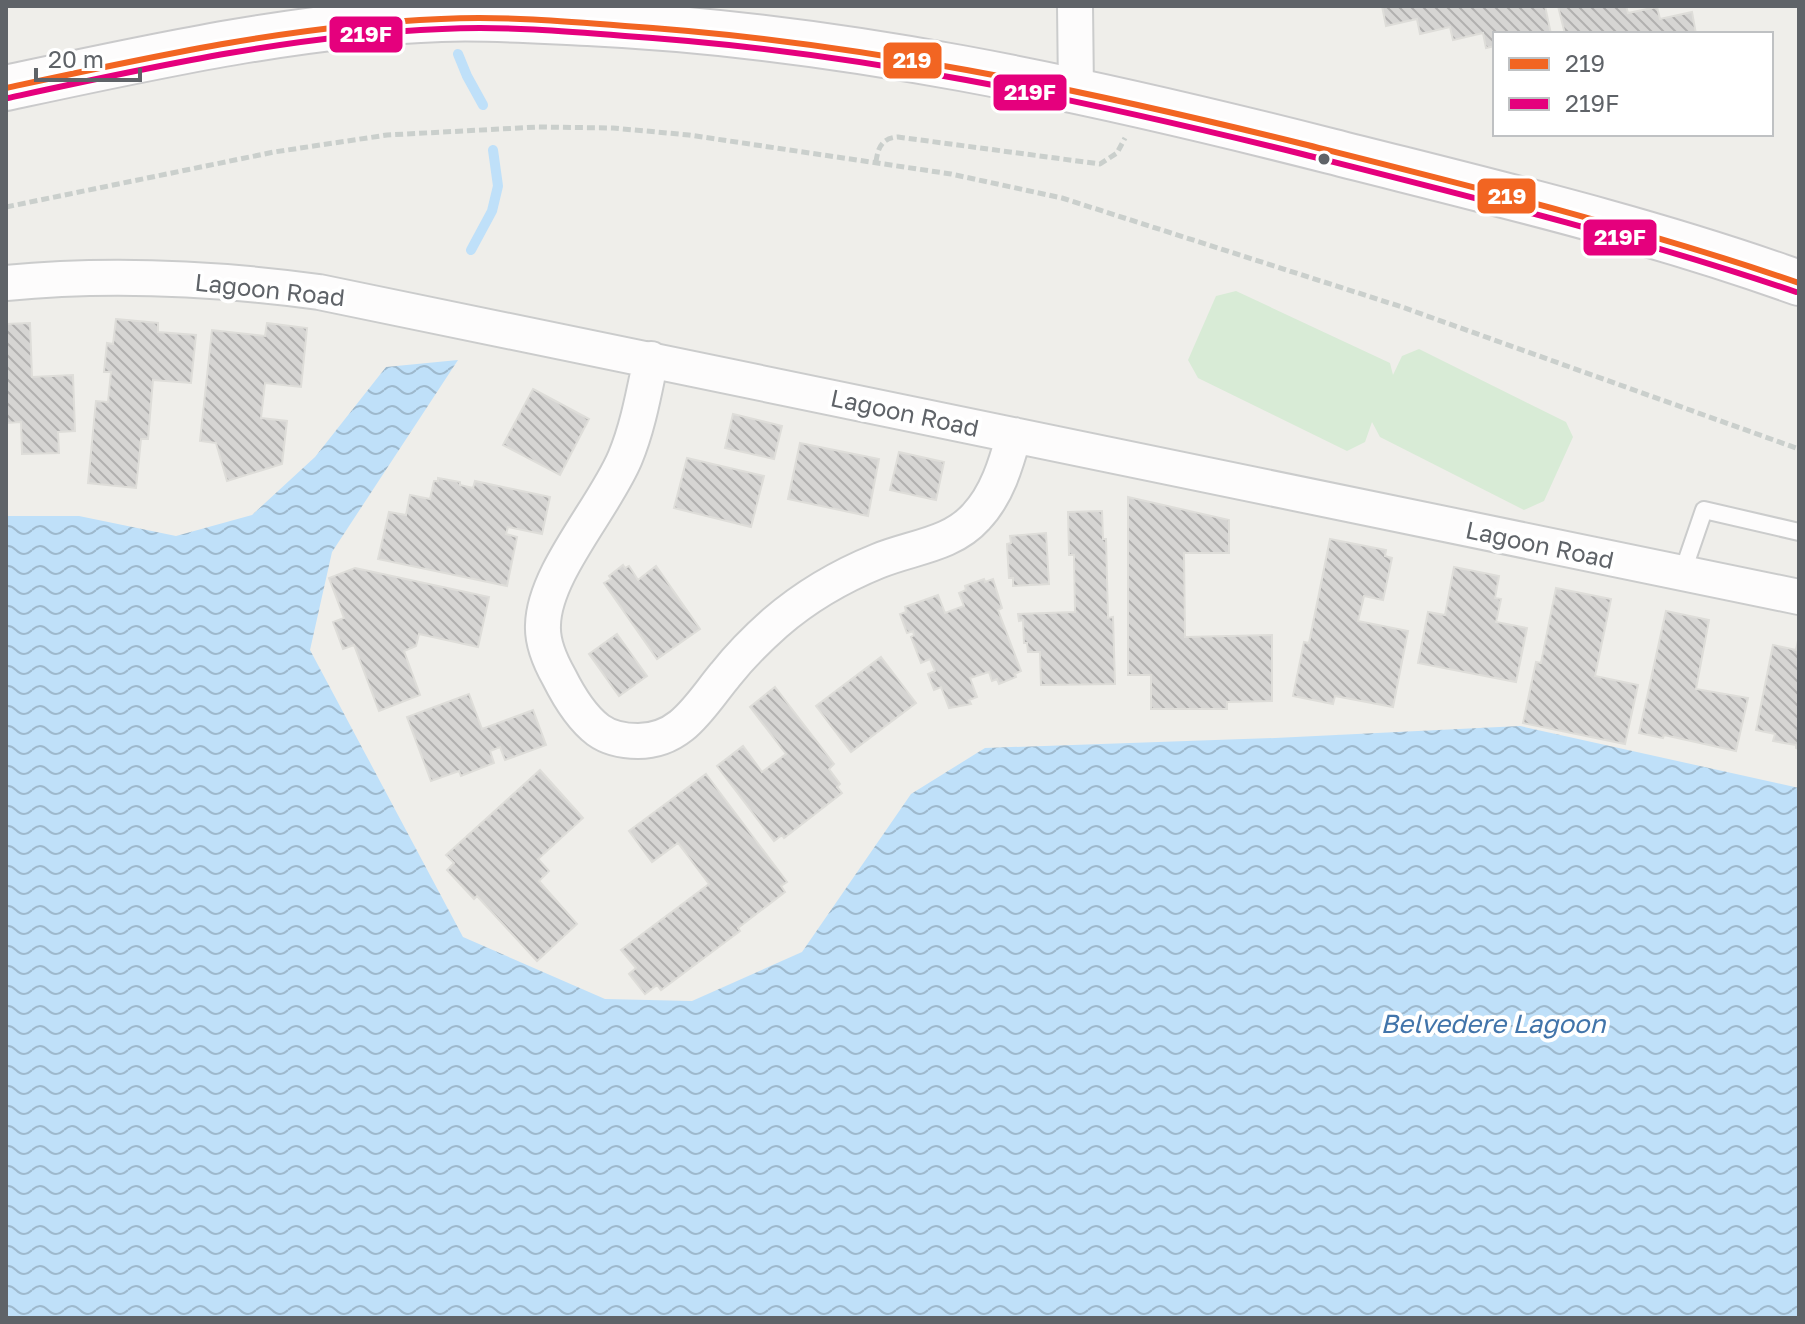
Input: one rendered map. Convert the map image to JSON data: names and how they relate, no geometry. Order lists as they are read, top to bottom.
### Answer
{
  "streets": {
    "street": ["Lagoon Road"]
  },
  "water": ["Belvedere Lagoon"],
  "lines": ["transit line 219", "transit line 219F"],
  "legend": ["219", "219F"],
  "scale_bar": "20 m"
}
